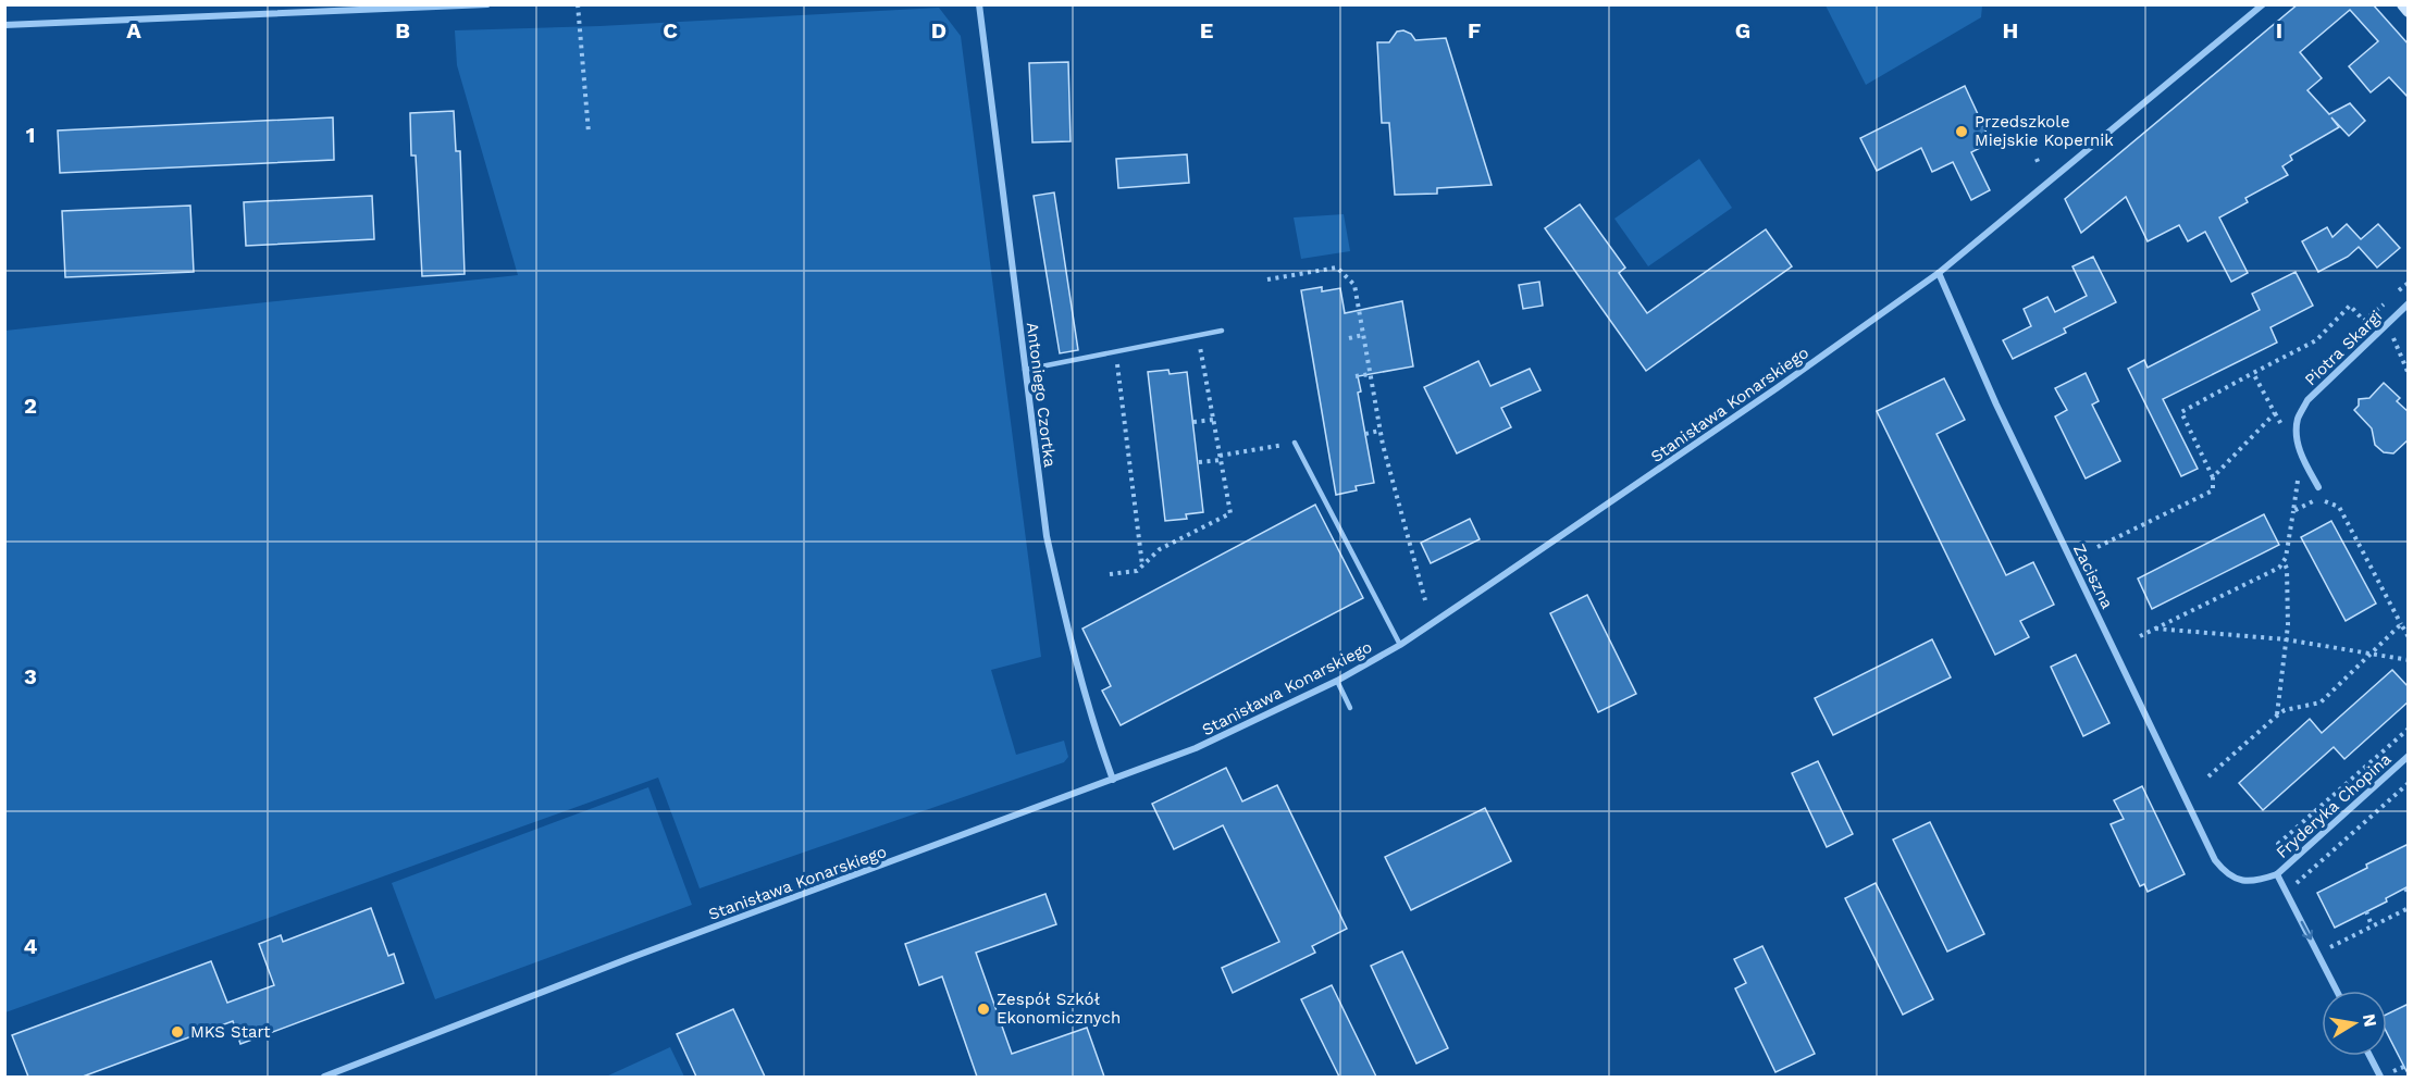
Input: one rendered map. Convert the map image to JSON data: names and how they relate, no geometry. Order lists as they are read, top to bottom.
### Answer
{
  "streets": {
    "street": [
      "Piotra Skargi",
      "Antoniego Czortka",
      "Stanisława Konarskiego",
      "Zaciszna",
      "Fryderyka Chopina"
    ]
  },
  "crossings": [
    ["Antoniego Czortka", "Stanisława Konarskiego"],
    ["Stanisława Konarskiego", "Zaciszna"],
    ["Zaciszna", "Fryderyka Chopina"]
  ],
  "places": ["Przedszkole Miejskie Kopernik", "Zespół Szkół Ekonomicznych", "MKS Start"],
  "north": "right",
  "grid": {
    "columns": [
      "A",
      "B",
      "C",
      "D",
      "E",
      "F",
      "G",
      "H",
      "I"
    ],
    "rows": [
      "1",
      "2",
      "3",
      "4"
    ]
  }
}
